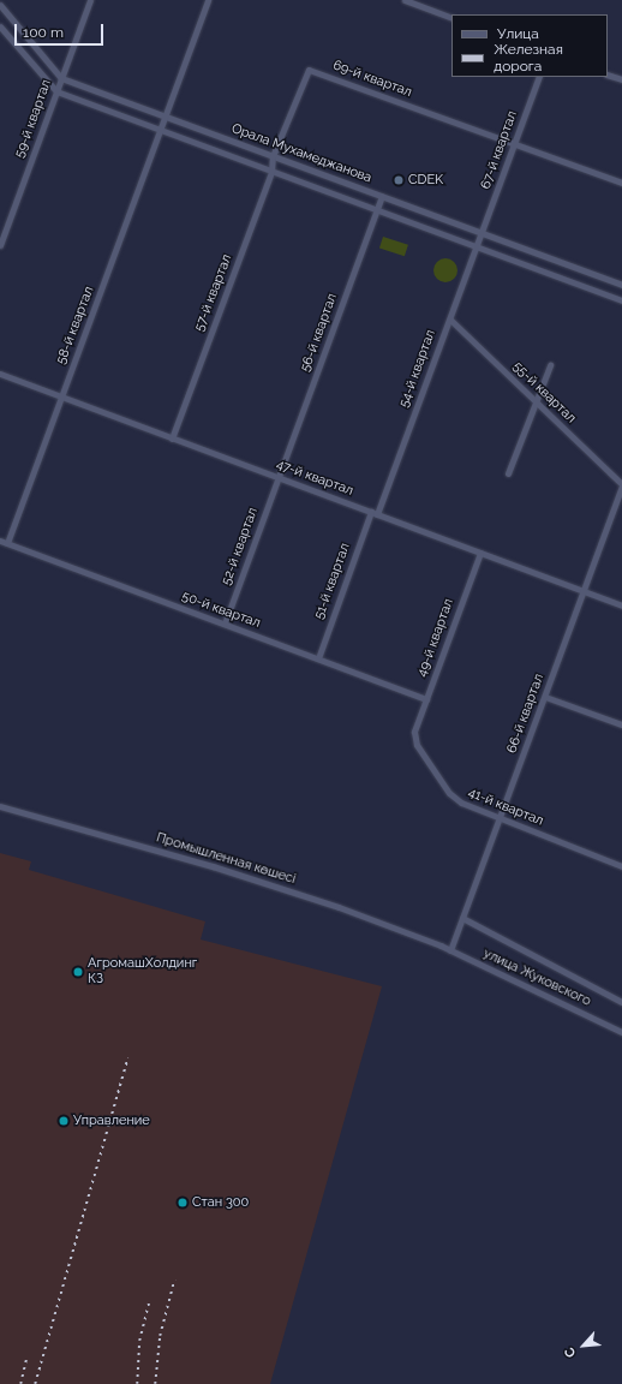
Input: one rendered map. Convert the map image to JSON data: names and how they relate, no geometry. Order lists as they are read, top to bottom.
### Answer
{
  "streets": {
    "street": [
      "69-й квартал",
      "59-й квартал",
      "67-й квартал",
      "Орала Мухамеджанова",
      "57-й квартал",
      "58-й квартал",
      "56-й квартал",
      "54-й квартал",
      "55-й квартал",
      "47-й квартал",
      "52-й квартал",
      "51-й квартал",
      "50-й квартал",
      "49-й квартал",
      "66-й квартал",
      "41-й квартал",
      "Промышленная көшесі",
      "улица Жуковского"
    ]
  },
  "crossings": [
    ["69-й квартал", "67-й квартал"],
    ["69-й квартал", "Орала Мухамеджанова"],
    ["69-й квартал", "57-й квартал"],
    ["59-й квартал", "Орала Мухамеджанова"],
    ["67-й квартал", "Орала Мухамеджанова"],
    ["67-й квартал", "54-й квартал"],
    ["Орала Мухамеджанова", "57-й квартал"],
    ["Орала Мухамеджанова", "58-й квартал"],
    ["Орала Мухамеджанова", "56-й квартал"],
    ["Орала Мухамеджанова", "54-й квартал"],
    ["57-й квартал", "47-й квартал"],
    ["58-й квартал", "47-й квартал"],
    ["58-й квартал", "50-й квартал"],
    ["56-й квартал", "47-й квартал"],
    ["56-й квартал", "52-й квартал"],
    ["54-й квартал", "55-й квартал"],
    ["54-й квартал", "47-й квартал"],
    ["54-й квартал", "51-й квартал"],
    ["55-й квартал", "66-й квартал"],
    ["47-й квартал", "52-й квартал"],
    ["47-й квартал", "51-й квартал"],
    ["47-й квартал", "49-й квартал"],
    ["47-й квартал", "66-й квартал"],
    ["52-й квартал", "50-й квартал"],
    ["51-й квартал", "50-й квартал"],
    ["50-й квартал", "49-й квартал"],
    ["49-й квартал", "41-й квартал"],
    ["66-й квартал", "41-й квартал"],
    ["66-й квартал", "улица Жуковского"],
    ["Промышленная көшесі", "улица Жуковского"]
  ],
  "places": [
    "CDEK",
    "АгромашХолдинг КЗ",
    "Управление",
    "Стан 300"
  ],
  "legend": ["Улица", "Железная дорога"],
  "scale_bar": "100 m",
  "north": "bottom left"
}
